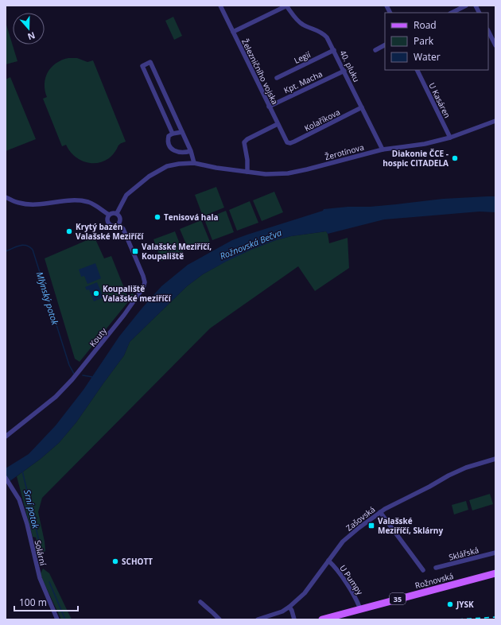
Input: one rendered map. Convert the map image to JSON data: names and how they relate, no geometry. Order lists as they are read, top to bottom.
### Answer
{
  "streets": {
    "main road": ["Rožnovská", "35"],
    "street": [
      "Legií",
      "40. pluku",
      "Železničního vojska",
      "Kpt. Macha",
      "U Kasáren",
      "Kolaříkova",
      "Žerotínova",
      "Kouty",
      "Zašovská",
      "Solární",
      "Sklářská",
      "U Pumpy"
    ]
  },
  "crossings": [
    ["Legií", "40. pluku"],
    ["40. pluku", "Kpt. Macha"],
    ["40. pluku", "Kolaříkova"],
    ["40. pluku", "Žerotínova"],
    ["Železničního vojska", "Kpt. Macha"],
    ["Železničního vojska", "Kolaříkova"],
    ["U Kasáren", "Žerotínova"],
    ["Žerotínova", "Kouty"],
    ["Zašovská", "U Pumpy"],
    ["U Pumpy", "Rožnovská"]
  ],
  "water": ["Rožnovská Bečva", "Mlýnský potok", "Srní potok"],
  "places": {
    "other": [
      "Diakonie ČCE - hospic CITADELA",
      "Tenisová hala",
      "Krytý bazén Valašské Meziříčí",
      "Koupaliště Valašské meziříčí",
      "SCHOTT",
      "JYSK"
    ],
    "transit": ["Valašské Meziříčí, Koupaliště", "Valašské Meziříčí, Sklárny"]
  },
  "legend": ["Road", "Park", "Water"],
  "scale_bar": "100 m",
  "north": "bottom"
}
